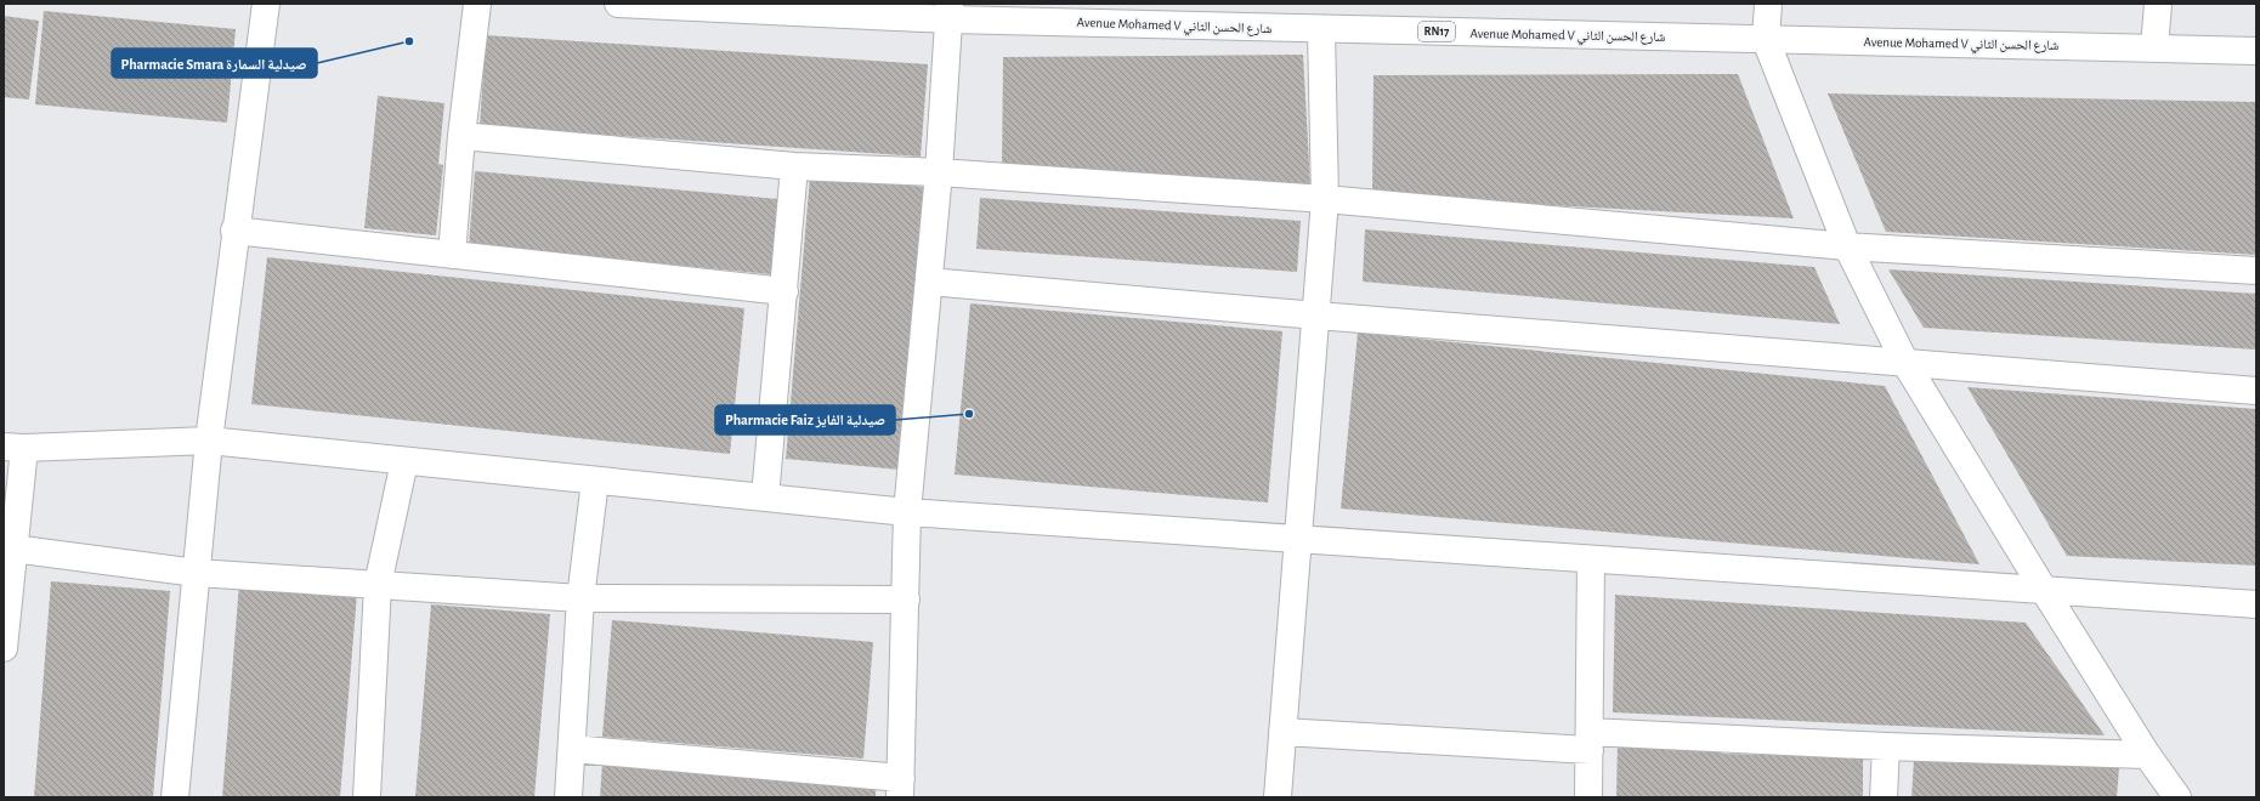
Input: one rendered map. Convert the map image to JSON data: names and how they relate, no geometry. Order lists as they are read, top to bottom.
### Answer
{
  "streets": {
    "street": ["Avenue Mohamed V شارع الحسن الثاني", "RN17"]
  },
  "places": ["Pharmacie Smara صيدلية السمارة", "Pharmacie Faiz صيدلية الفايز"]
}
